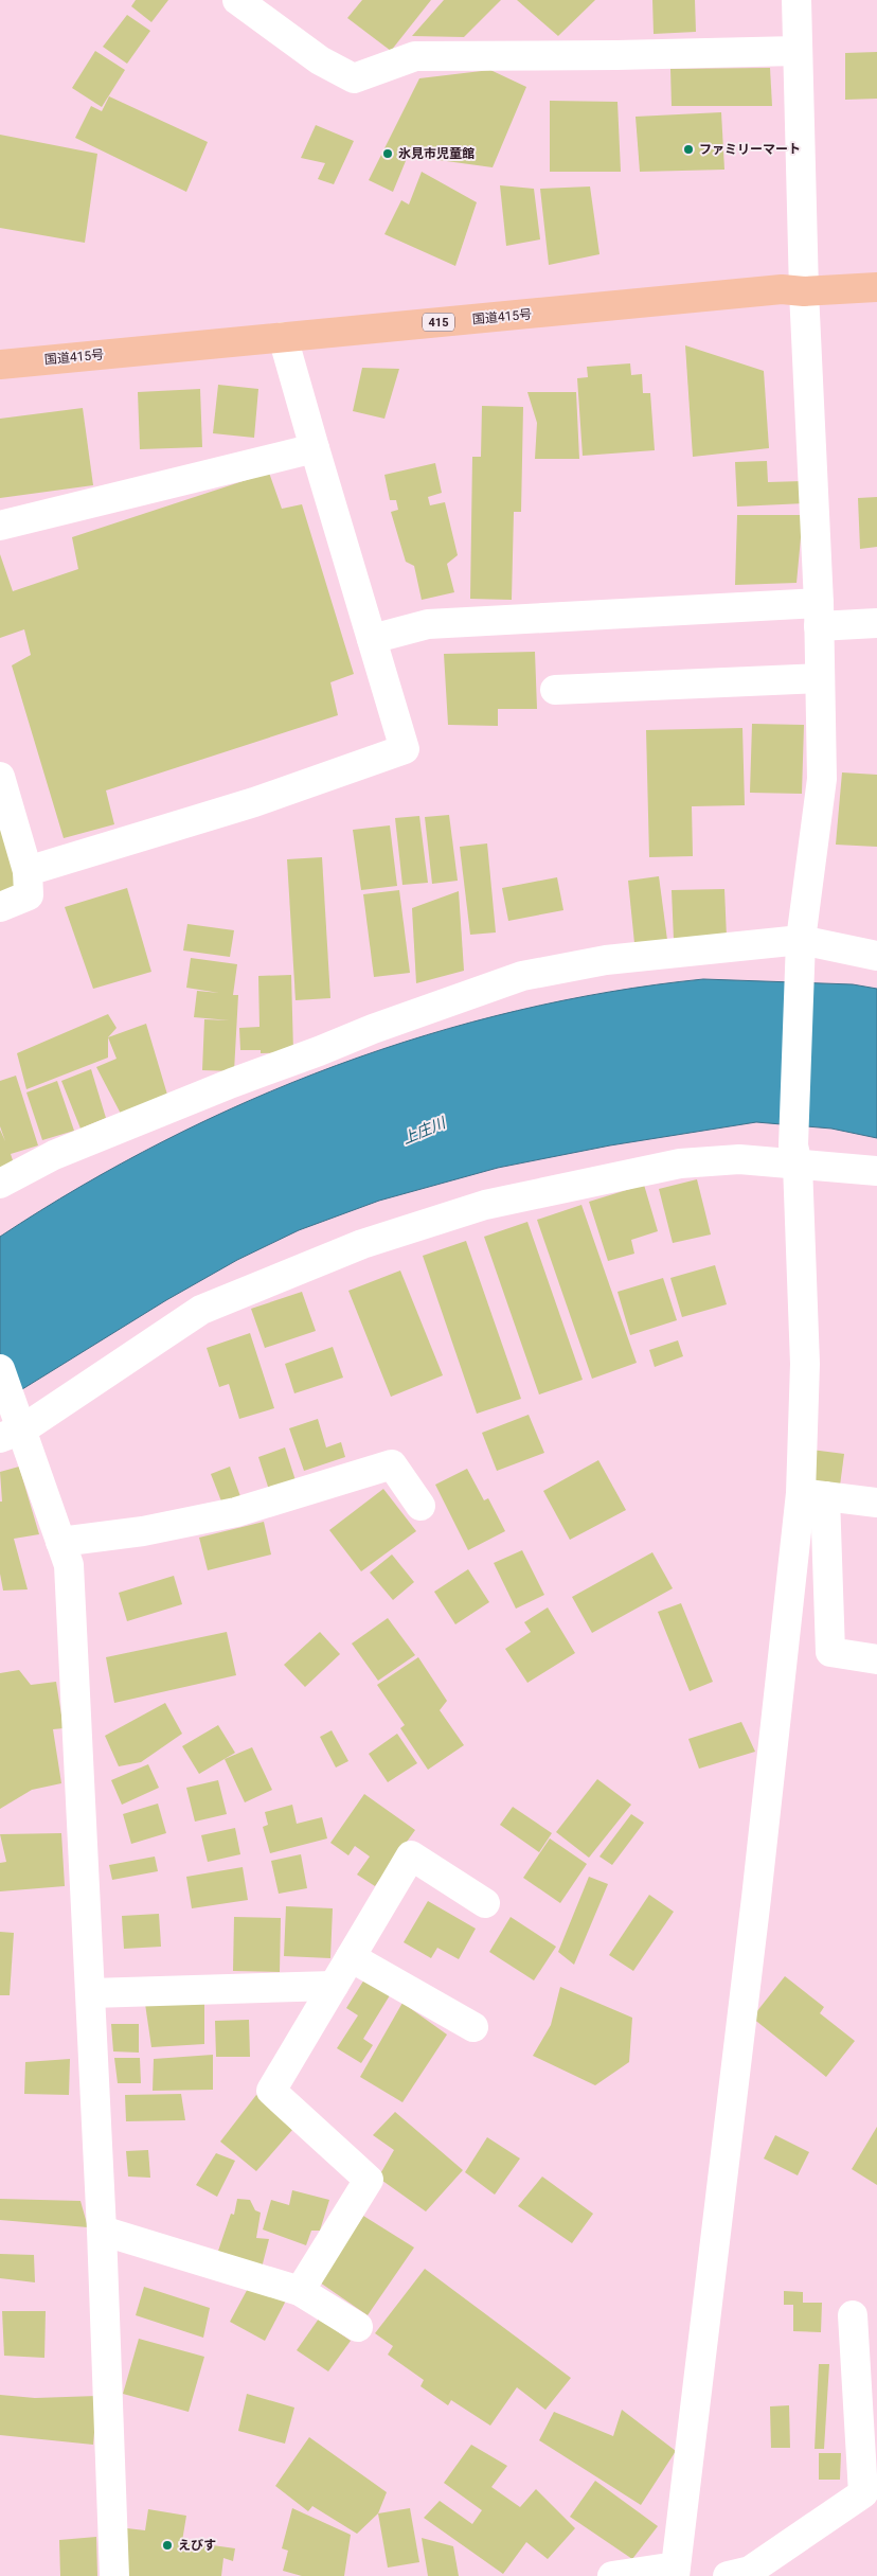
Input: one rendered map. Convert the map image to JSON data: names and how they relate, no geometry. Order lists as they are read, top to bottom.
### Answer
{
  "streets": {
    "highway": ["国道415号", "415"]
  },
  "water": ["上庄川"],
  "places": ["ファミリーマート", "氷見市児童館", "えびす"]
}
